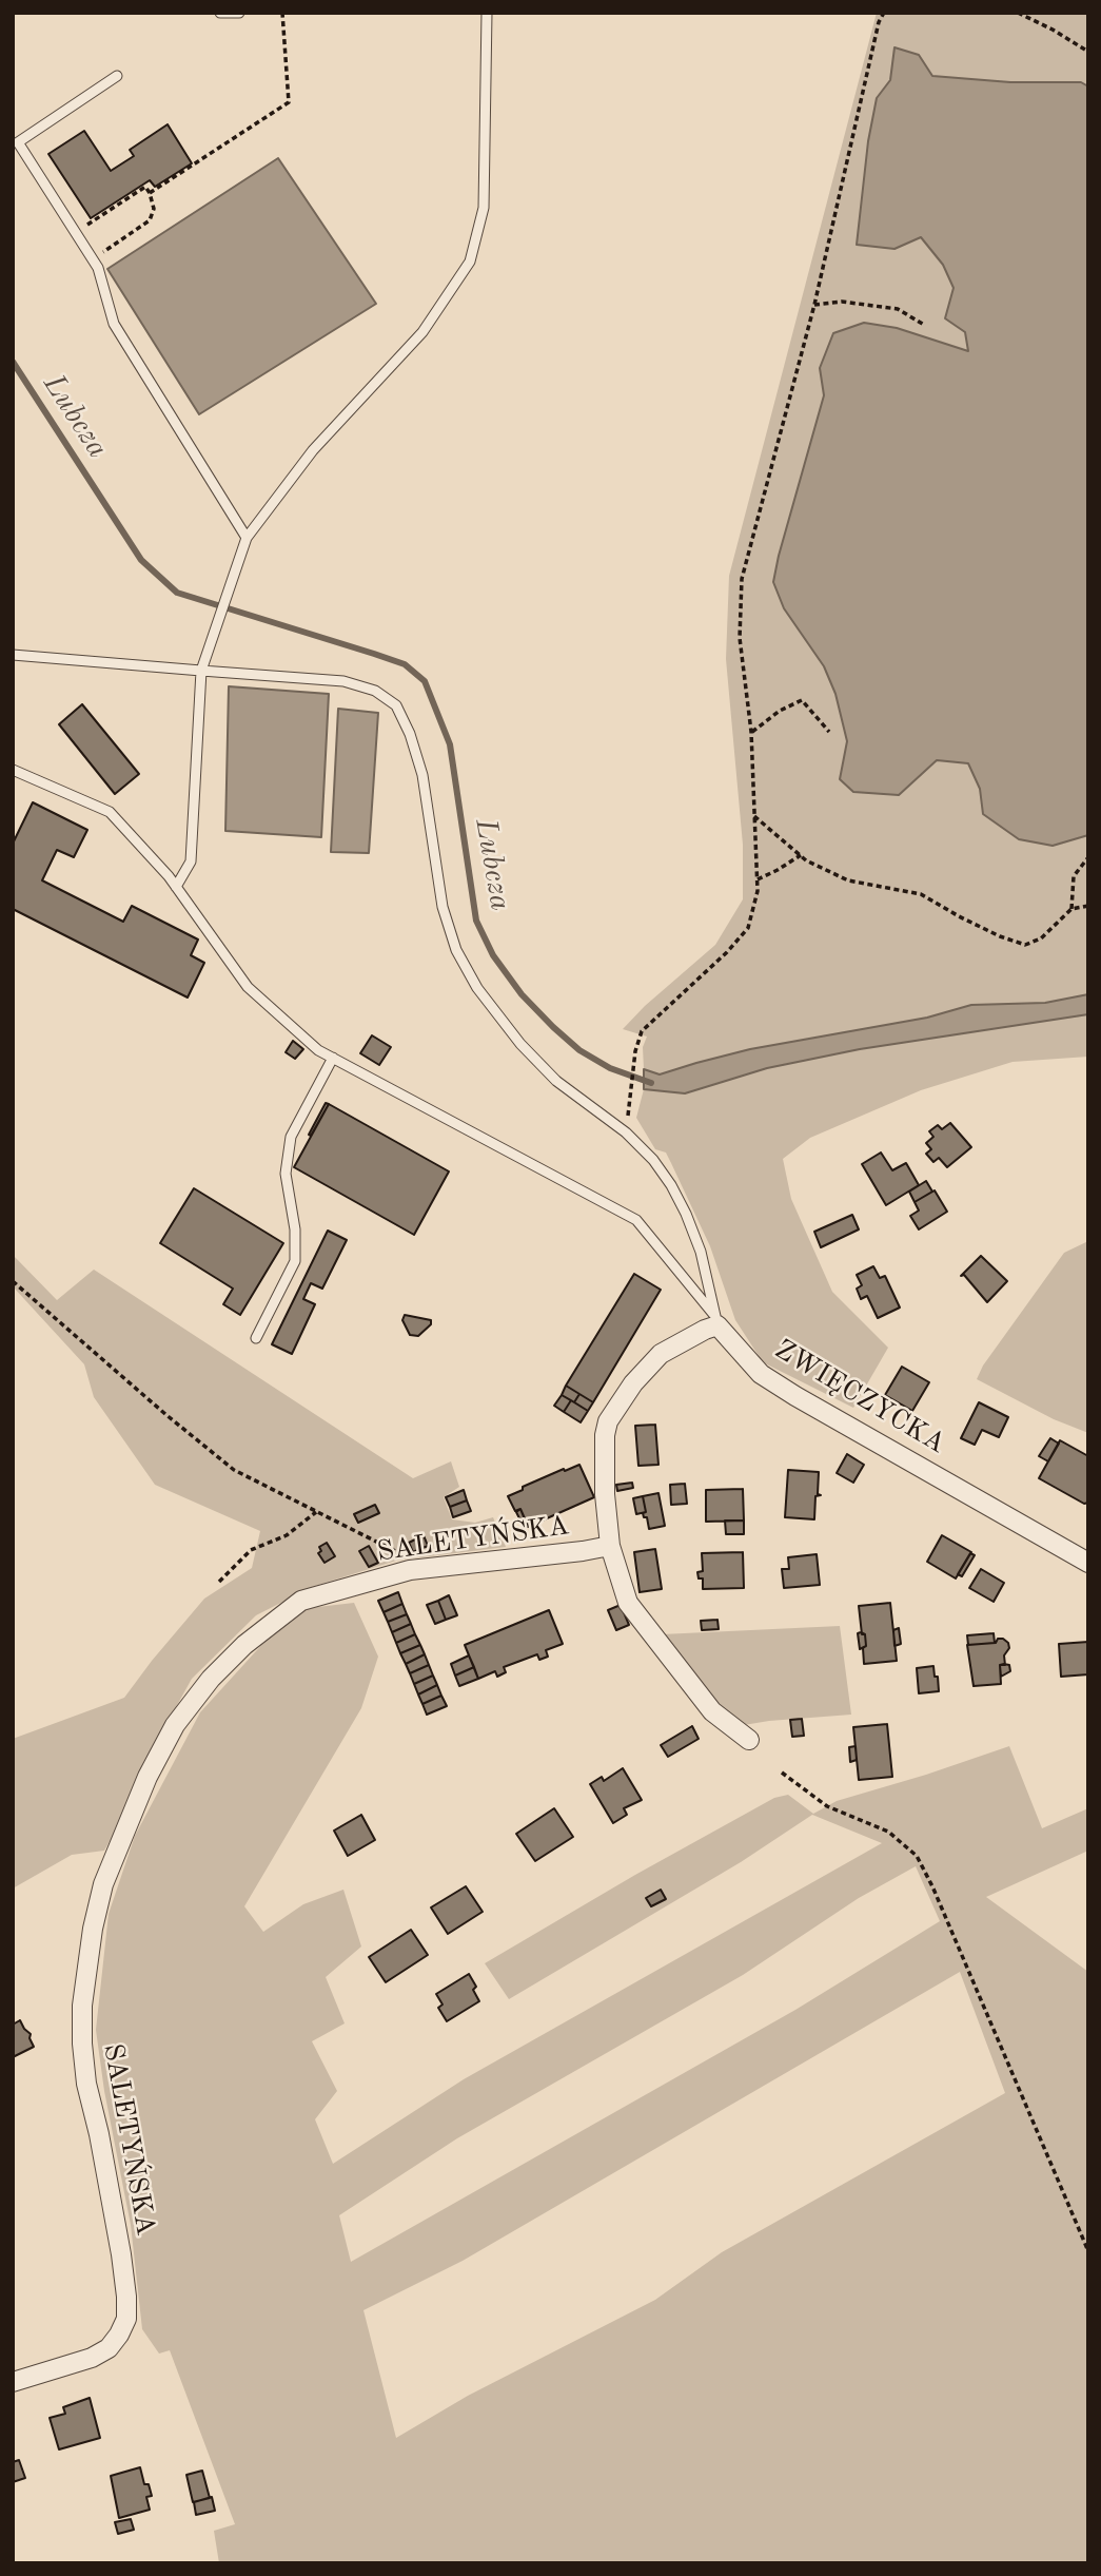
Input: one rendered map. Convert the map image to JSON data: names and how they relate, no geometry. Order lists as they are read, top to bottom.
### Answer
{
  "streets": {
    "street": ["ZWIĘCZYCKA", "SALETYŃSKA"]
  },
  "water": ["Lubcza"]
}
